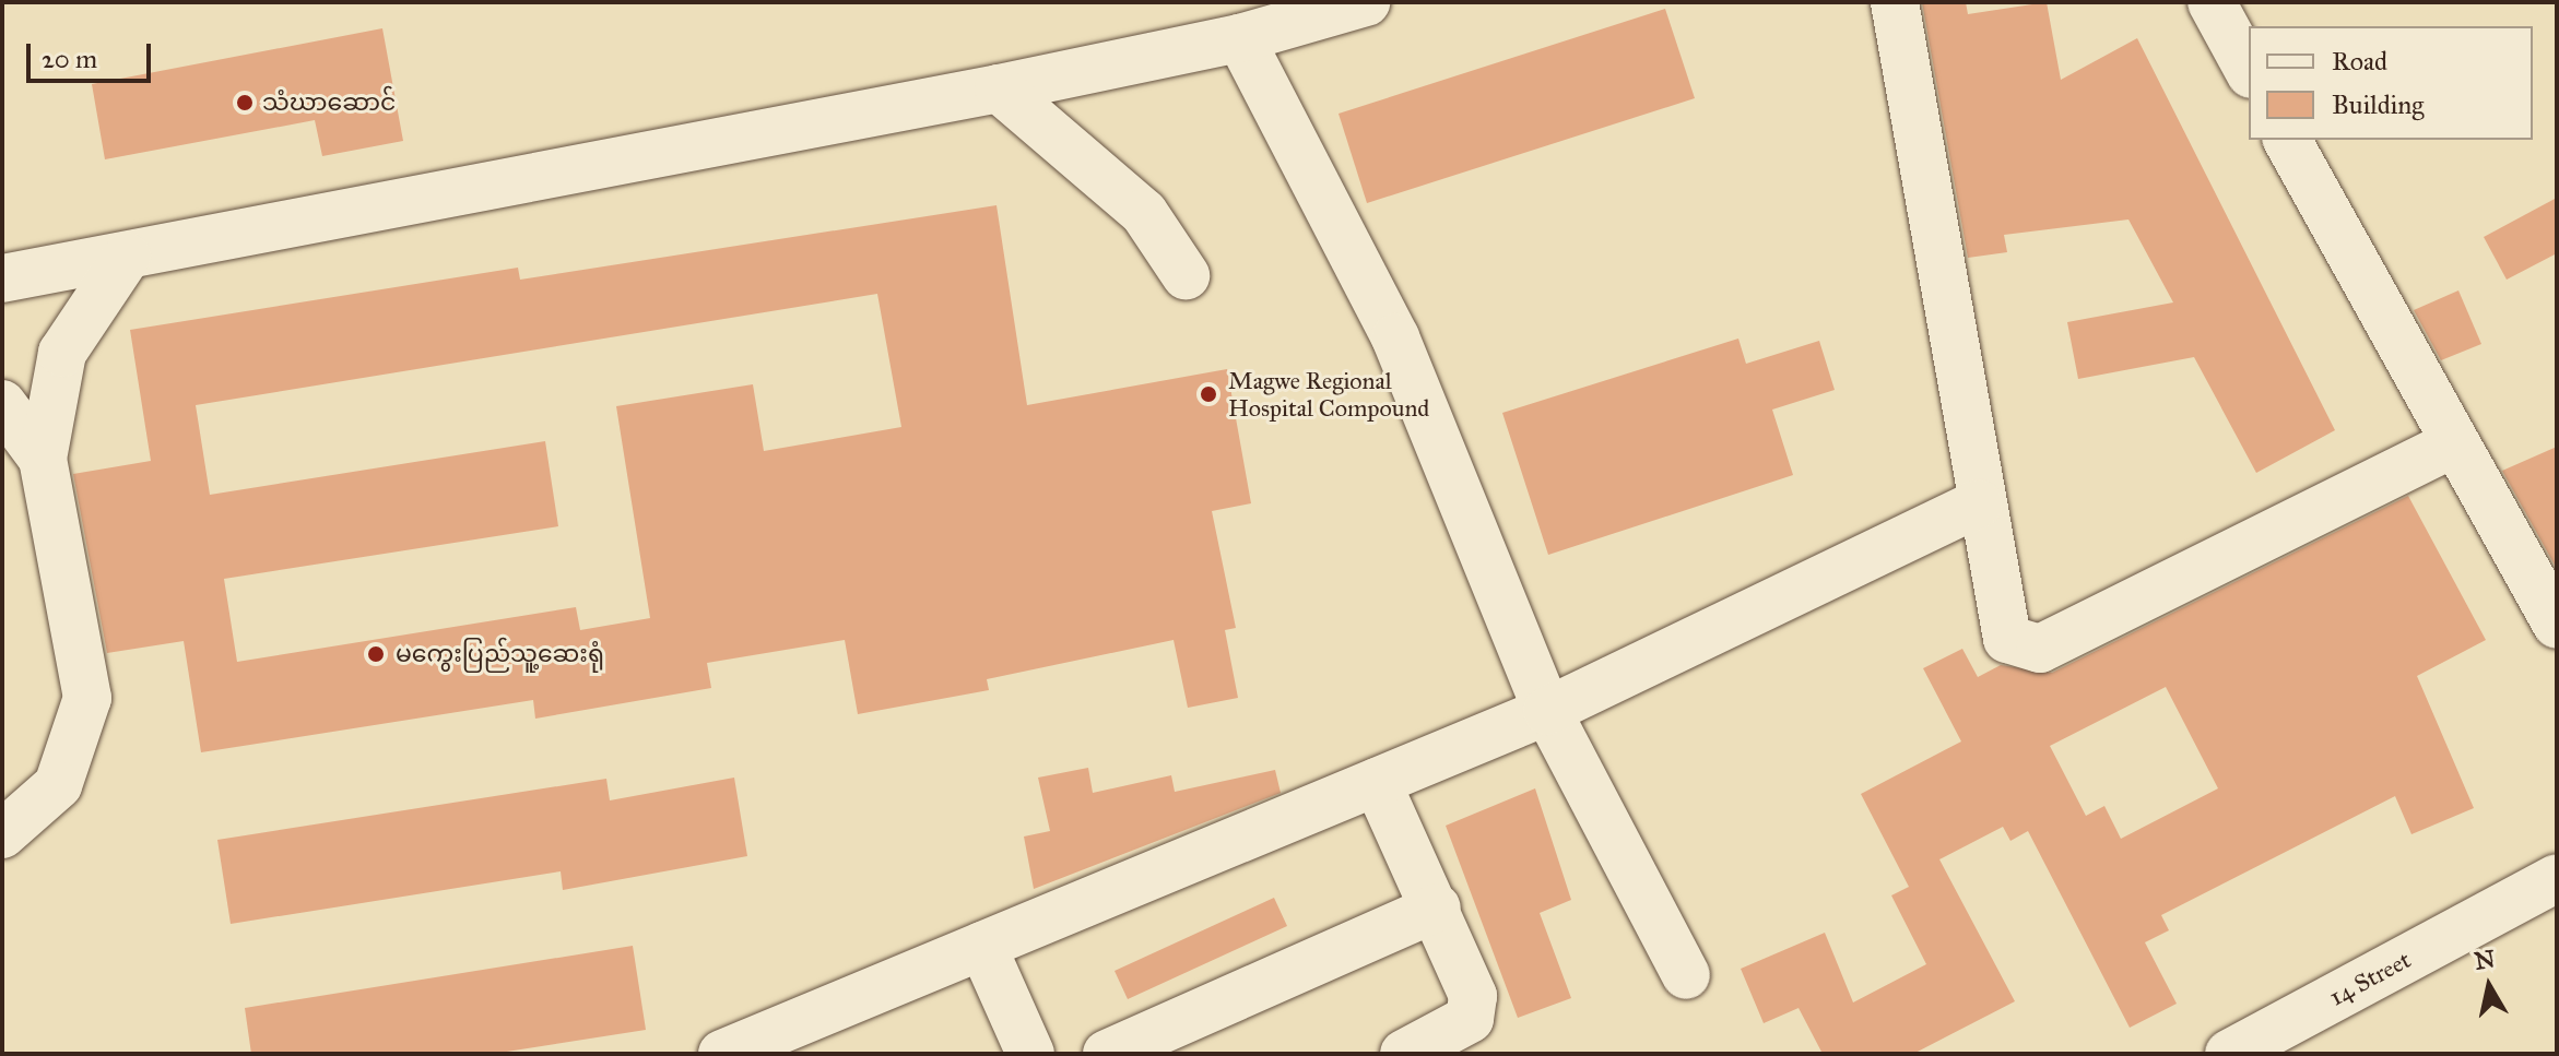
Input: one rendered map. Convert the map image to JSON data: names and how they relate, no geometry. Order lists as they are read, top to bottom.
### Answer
{
  "streets": {
    "street": ["14 Street"]
  },
  "places": ["သံဃာဆောင်", "Magwe Regional Hospital Compound", "မကွေးပြည်သူ့ဆေးရုံ"],
  "legend": ["Road", "Building"],
  "scale_bar": "20 m",
  "north": "top"
}
